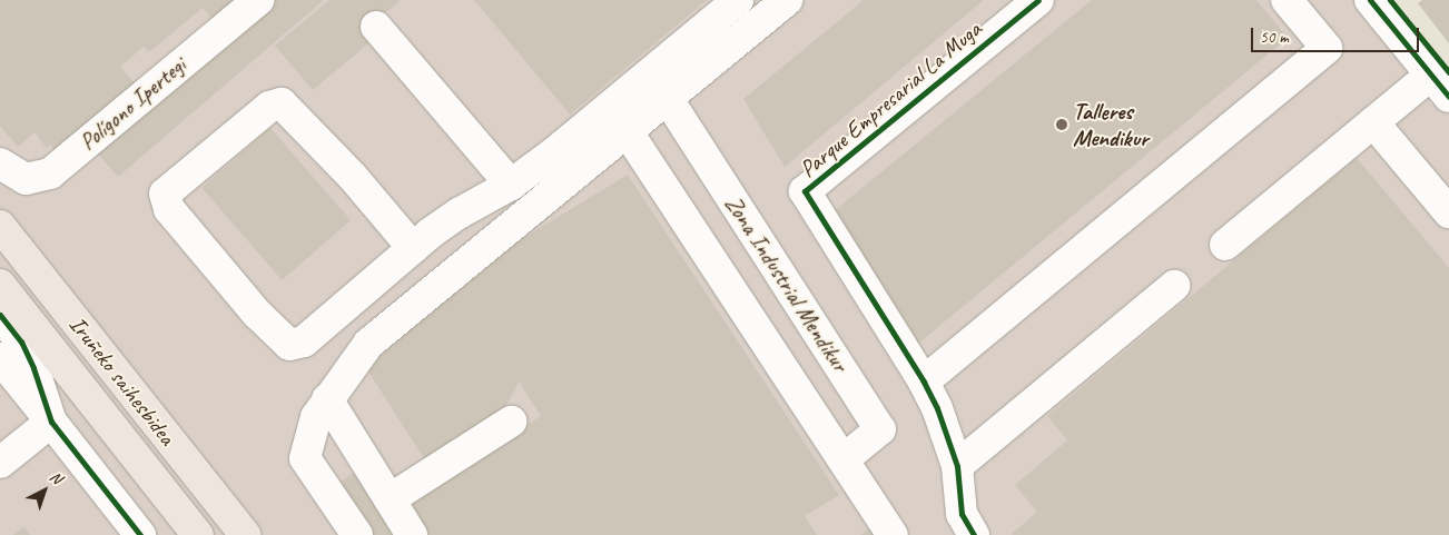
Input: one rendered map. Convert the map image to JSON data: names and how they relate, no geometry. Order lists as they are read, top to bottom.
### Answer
{
  "streets": {
    "highway": ["Iruñeko saihesbidea"],
    "street": ["Parque Empresarial La Muga", "Polígono Ipertegi", "Zona Industrial Mendikur"]
  },
  "places": ["Talleres Mendikur"],
  "scale_bar": "50 m",
  "north": "top right"
}
